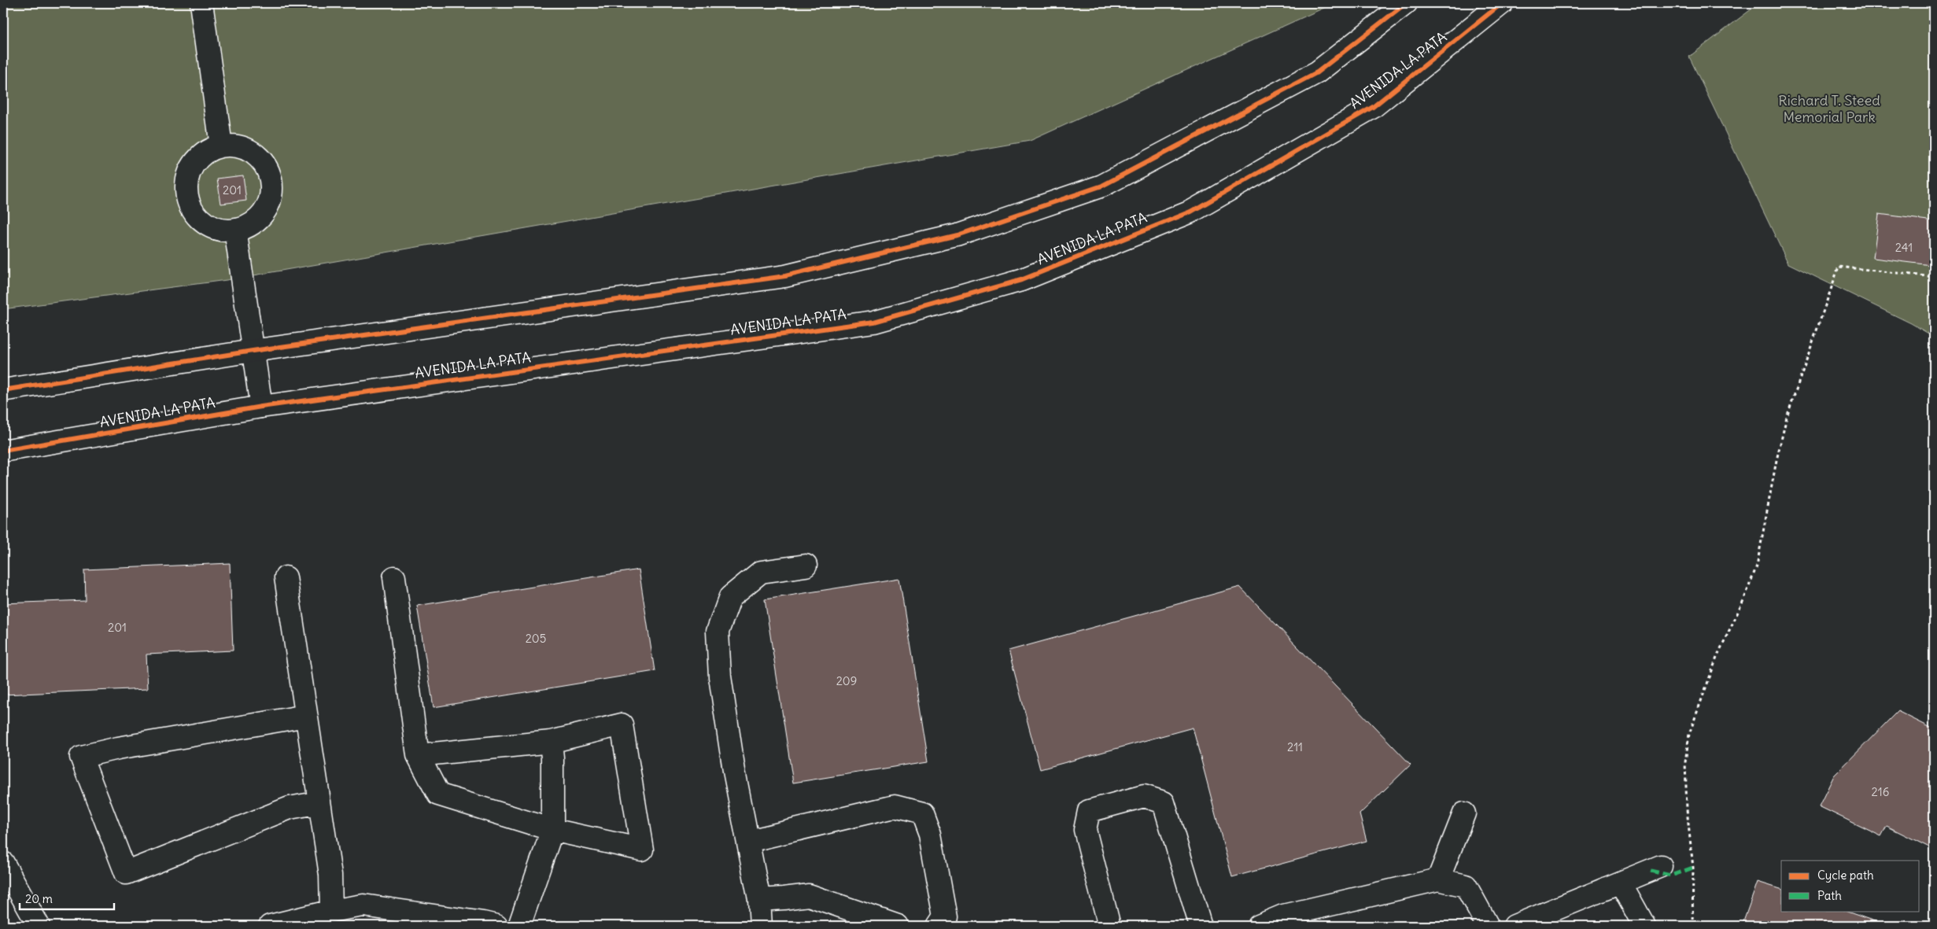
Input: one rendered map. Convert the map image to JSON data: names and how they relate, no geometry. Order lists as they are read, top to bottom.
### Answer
{
  "streets": {
    "main road": ["AVENIDA LA PATA"]
  },
  "parks": ["Richard T. Steed Memorial Park"],
  "house_numbers": [
    "201",
    "241",
    "201",
    "205",
    "209",
    "211",
    "216"
  ],
  "legend": ["Cycle path", "Path"],
  "scale_bar": "20 m"
}
